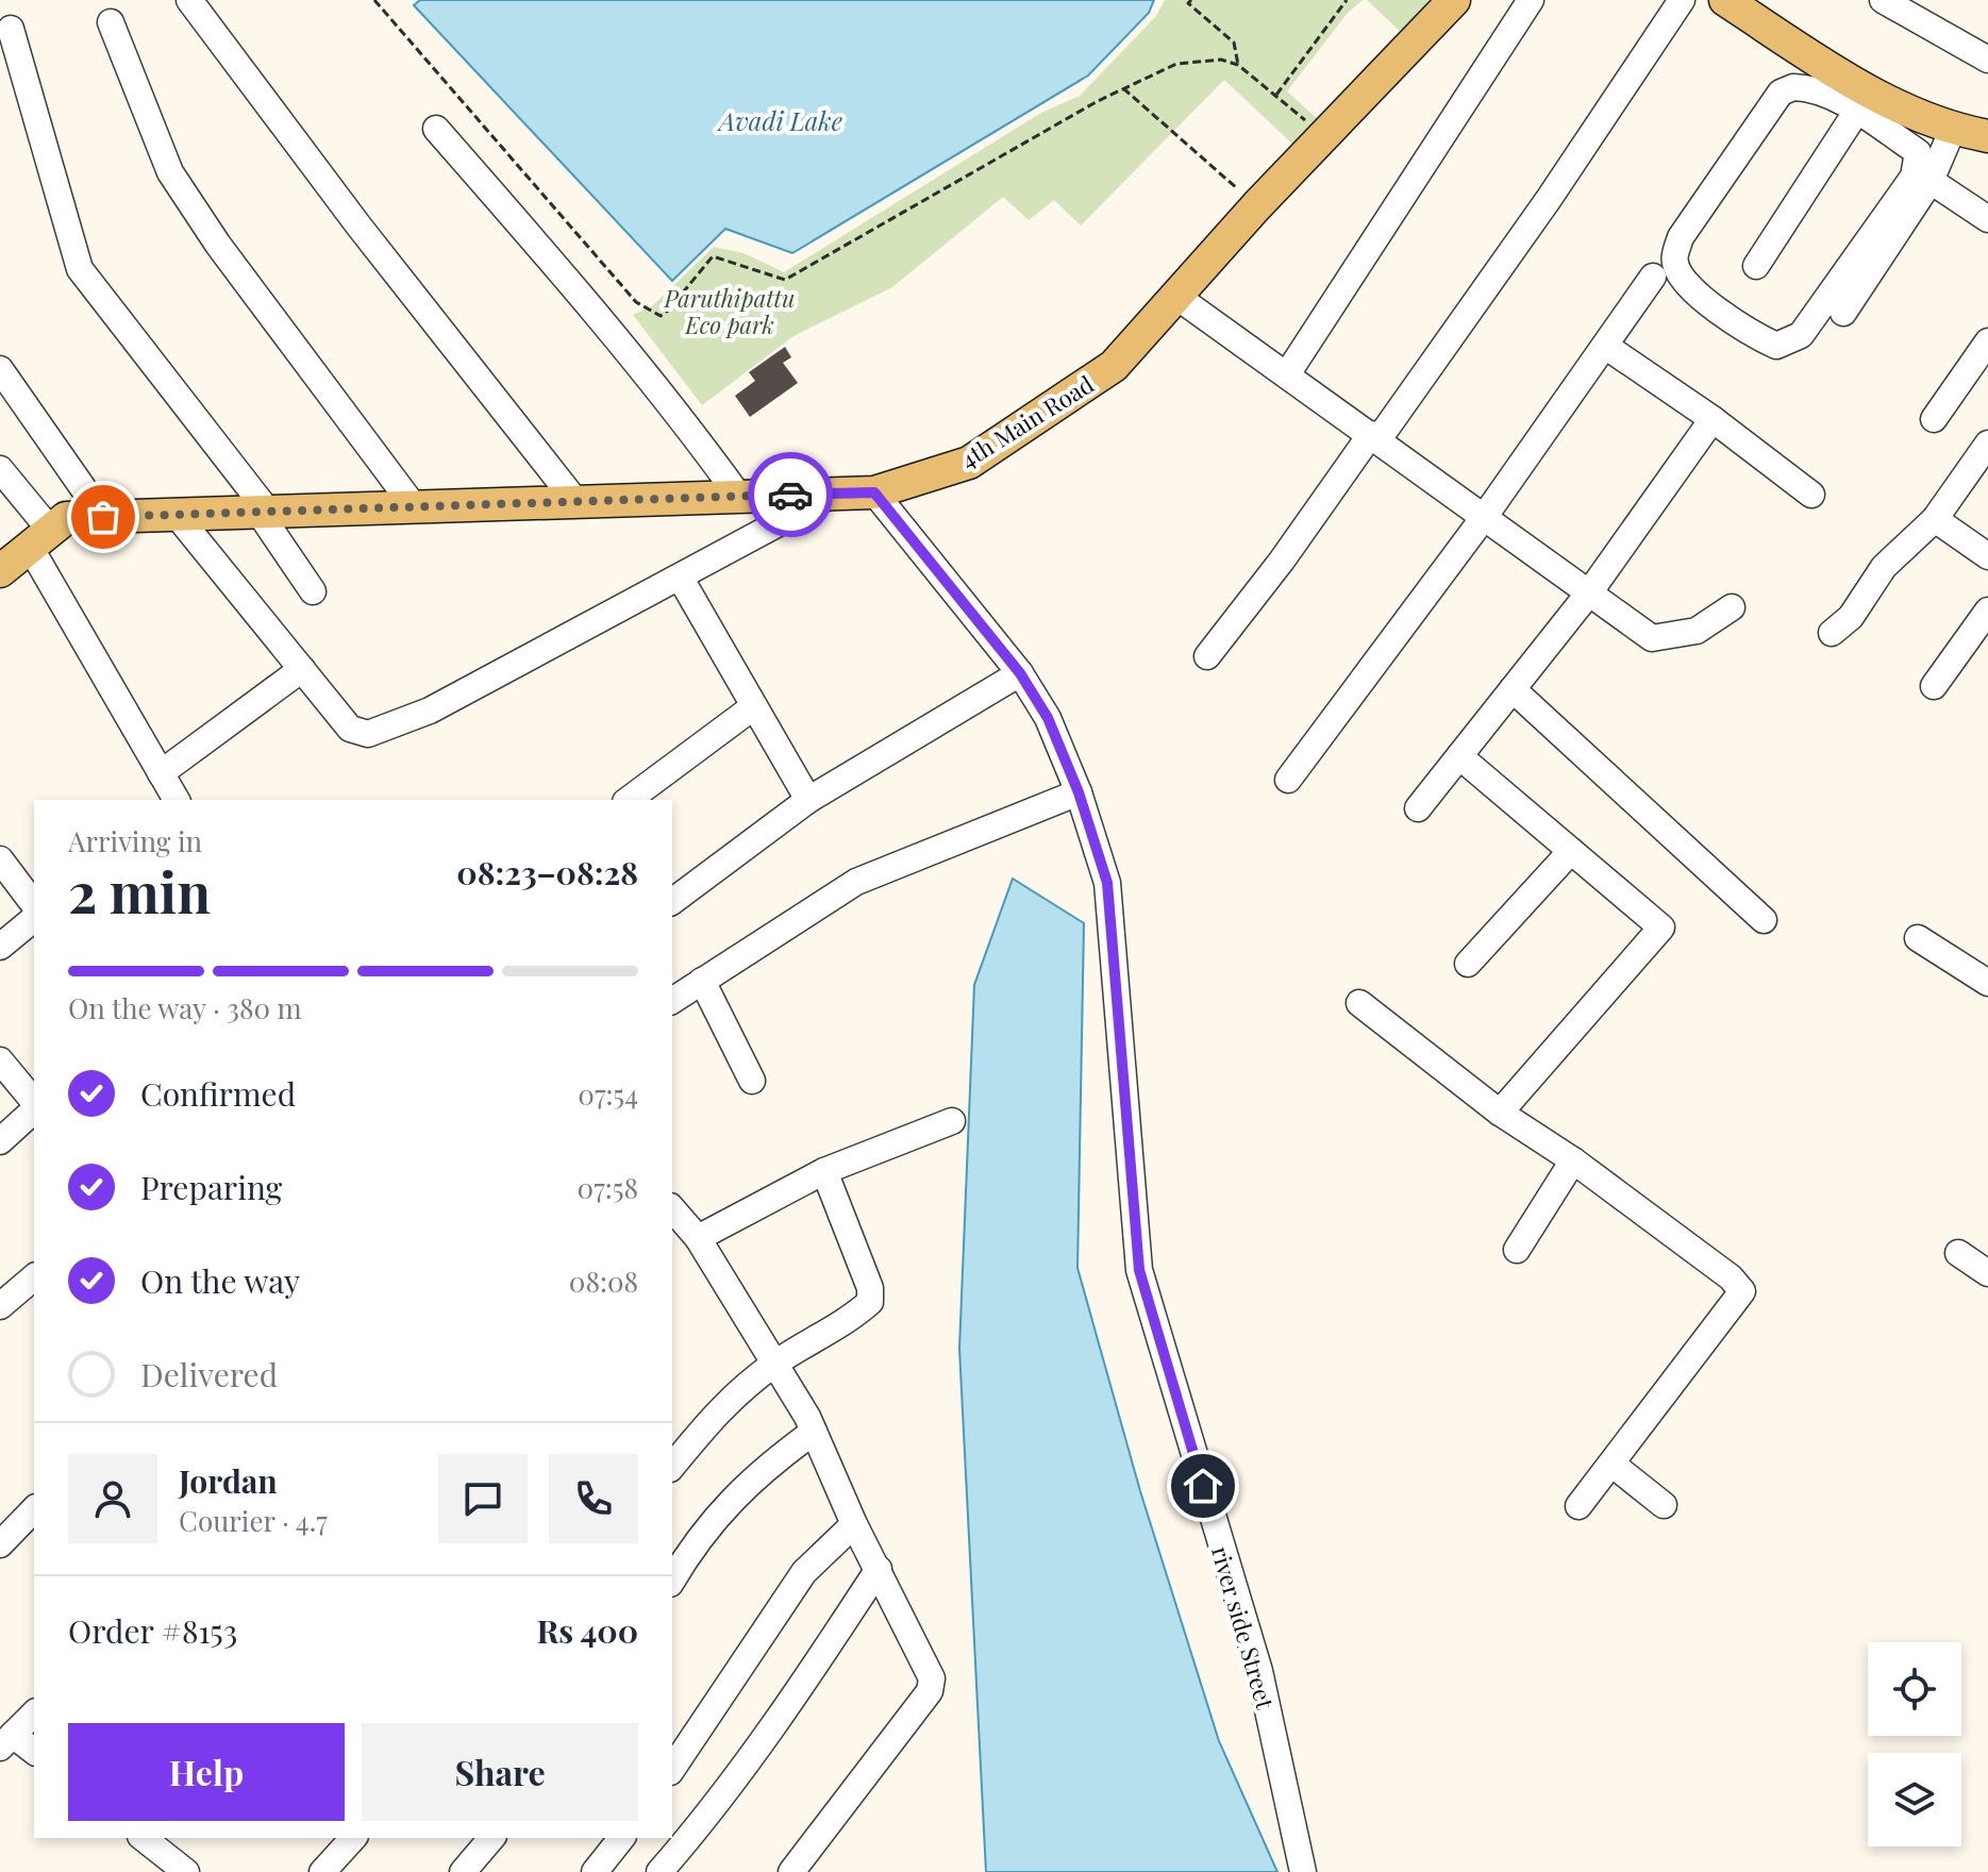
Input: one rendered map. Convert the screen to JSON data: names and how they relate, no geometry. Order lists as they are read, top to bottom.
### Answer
{
  "streets": {
    "main road": ["4th Main Road"],
    "street": ["river side Street"]
  },
  "crossings": [
    ["4th Main Road", "river side Street"]
  ],
  "water": ["Avadi Lake"],
  "parks": ["Paruthipattu Eco park"],
  "page": {
    "heading": ["2 min", "Arriving in", "08:23–08:28"],
    "panel": [
      "Jordan",
      "Courier · 4.7",
      "Order #8153",
      "Rs 400"
    ],
    "bar": "On the way · 380 m",
    "list": [
      ["Confirmed", "07:54"],
      ["Preparing", "07:58"],
      ["On the way", "08:08"],
      "Delivered"
    ],
    "buttons": ["Help", "Share"]
  }
}
